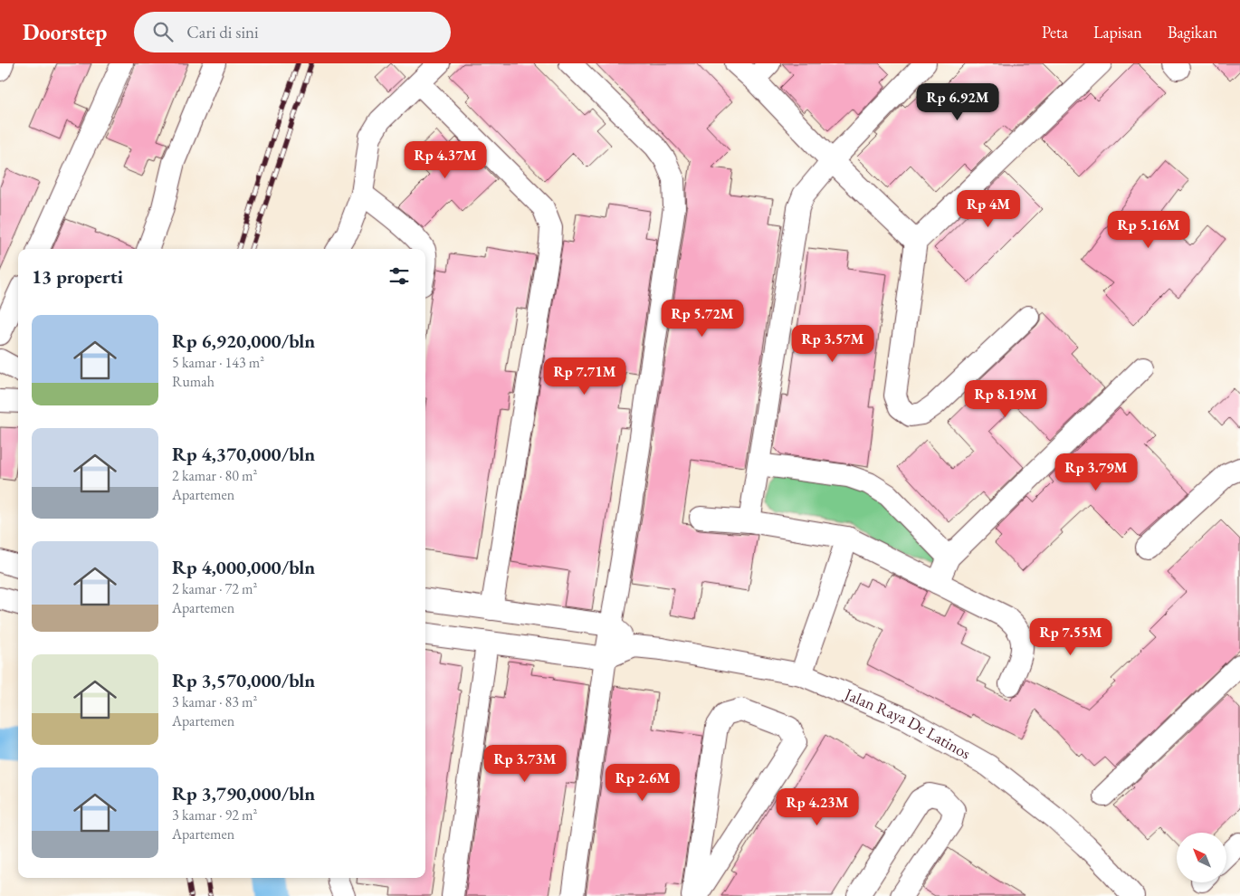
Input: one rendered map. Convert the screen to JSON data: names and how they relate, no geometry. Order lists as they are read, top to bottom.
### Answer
{
  "streets": {
    "street": ["Jalan Raya De Latinos"]
  },
  "north": "top left",
  "page": {
    "header": "Doorstep",
    "search": "Cari di sini",
    "nav": ["Peta", "Lapisan", "Bagikan"],
    "price": [
      "Rp 6.92M",
      "Rp 4.37M",
      "Rp 4M",
      "Rp 5.16M",
      "Rp 5.72M",
      "Rp 3.57M",
      "Rp 7.71M",
      "Rp 8.19M",
      "Rp 3.79M",
      "Rp 7.55M",
      "Rp 3.73M",
      "Rp 2.6M",
      "Rp 4.23M"
    ],
    "heading": "13 properti",
    "list": [
      {
        "name": "Rp 6,920,000/bln",
        "note": "5 kamar · 143 m² · Rumah"
      },
      {
        "name": "Rp 4,370,000/bln",
        "note": "2 kamar · 80 m² · Apartemen"
      },
      {
        "name": "Rp 4,000,000/bln",
        "note": "2 kamar · 72 m² · Apartemen"
      },
      {
        "name": "Rp 3,570,000/bln",
        "note": "3 kamar · 83 m² · Apartemen"
      },
      {
        "name": "Rp 3,790,000/bln",
        "note": "3 kamar · 92 m² · Apartemen"
      }
    ]
  }
}
